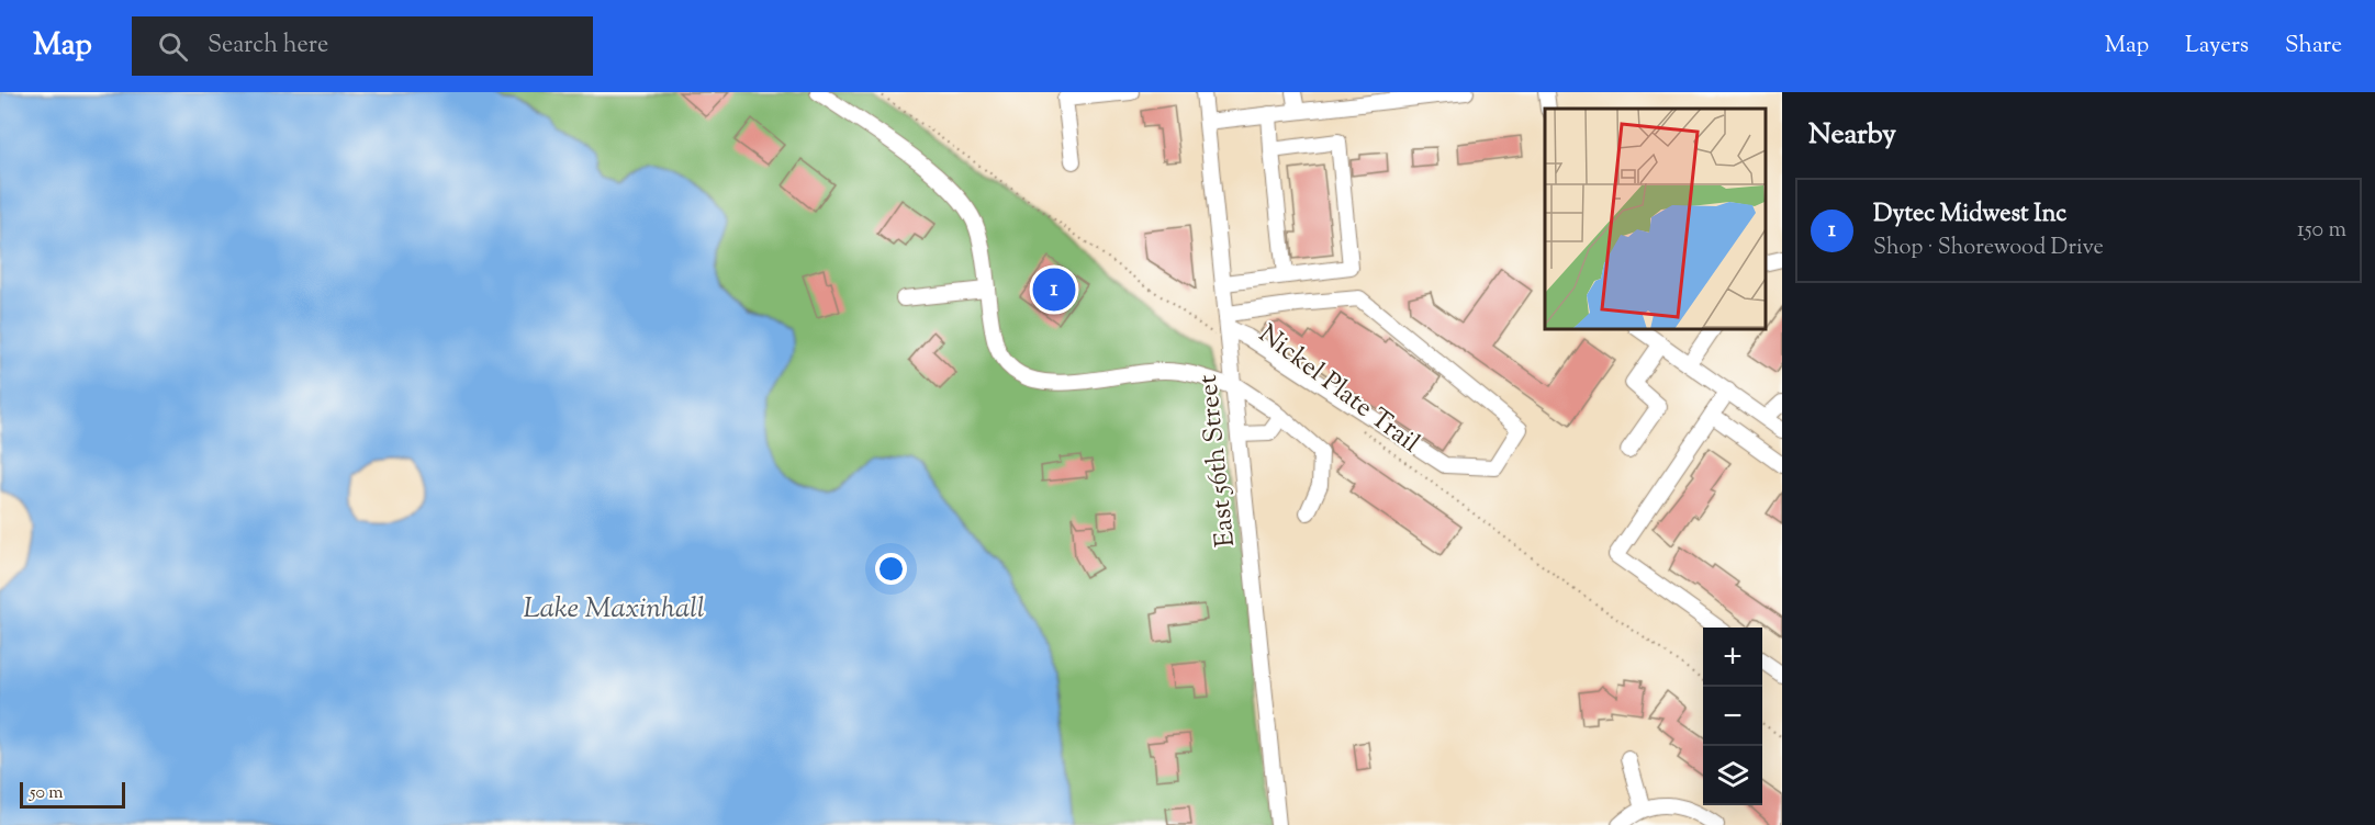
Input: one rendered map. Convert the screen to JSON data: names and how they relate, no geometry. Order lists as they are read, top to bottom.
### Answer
{
  "streets": {
    "street": ["East 56th Street"],
    "path": ["Nickel Plate Trail"]
  },
  "crossings": [
    ["Nickel Plate Trail", "East 56th Street"]
  ],
  "water": ["Lake Maxinhall"],
  "scale_bar": "50 m",
  "page": {
    "header": "Map",
    "search": "Search here",
    "nav": ["Map", "Layers", "Share"],
    "heading": "Nearby",
    "list": [
      {
        "mark": "1",
        "name": "Dytec Midwest Inc",
        "note": "Shop · Shorewood Drive",
        "value": "150 m"
      }
    ],
    "pins": "1",
    "map_buttons": ["+", "−"],
    "scale": "50 m"
  }
}
